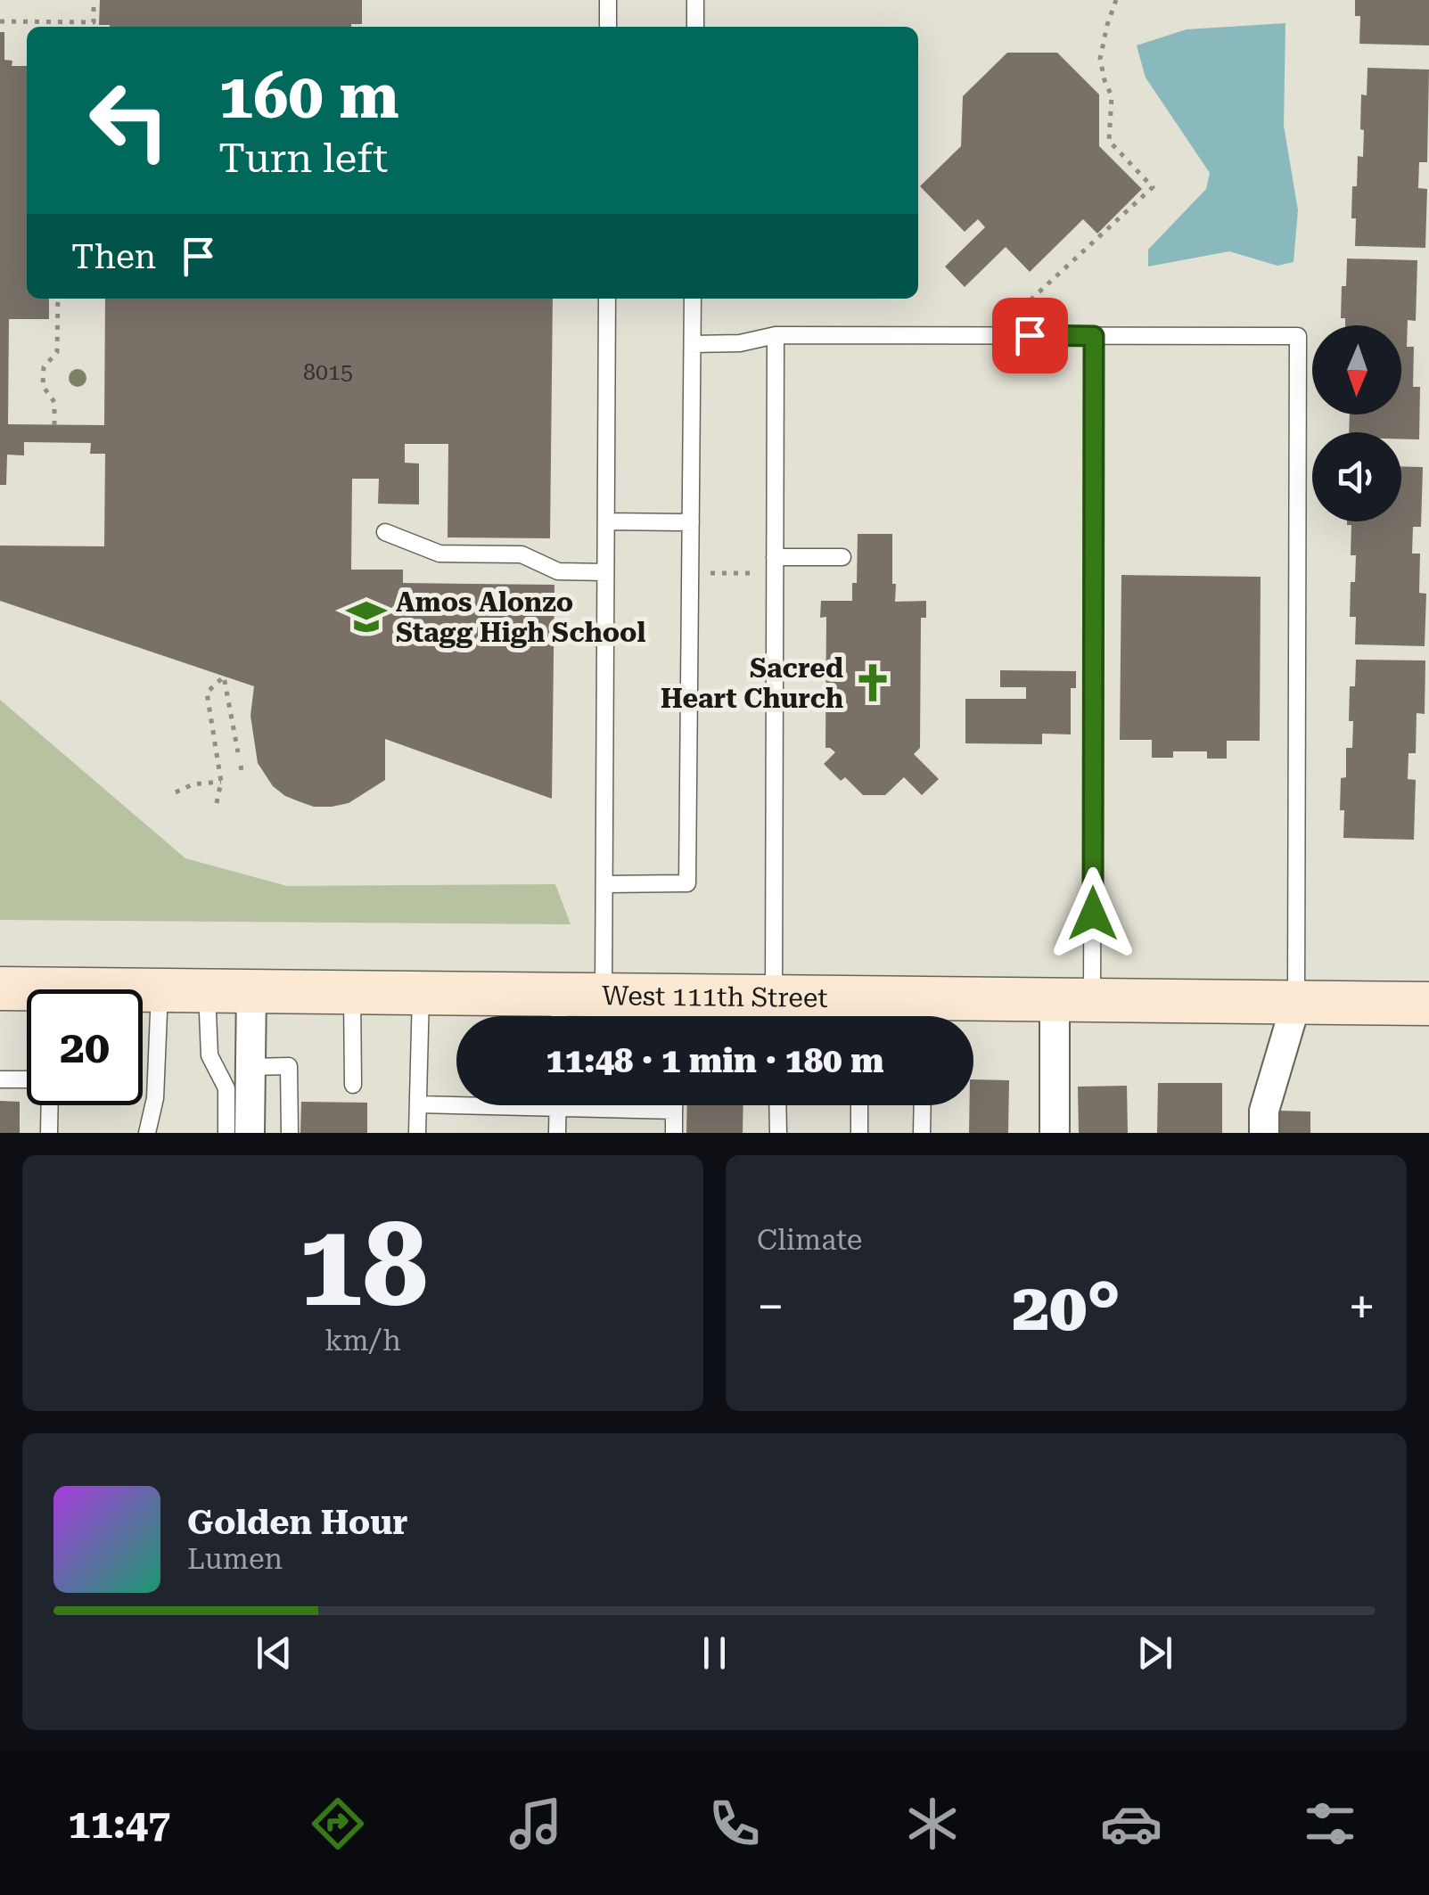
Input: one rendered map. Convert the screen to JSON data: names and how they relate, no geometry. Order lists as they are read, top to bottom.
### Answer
{
  "streets": {
    "main road": ["West 111th Street"]
  },
  "places": {
    "school or university": ["Amos Alonzo Stagg High School"],
    "church": ["Sacred Heart Church"]
  },
  "house_numbers": ["8015"],
  "north": "bottom",
  "page": {
    "turn": ["160 m", "Turn left"],
    "then": "Then",
    "limit": "20",
    "trip": "11:48 · 1 min · 180 m",
    "tile": [
      ["18", "km/h"],
      "Climate"
    ],
    "heat": ["−", "20°", "+"],
    "song": ["Golden Hour", "Lumen"],
    "tabs": "11:47"
  }
}
